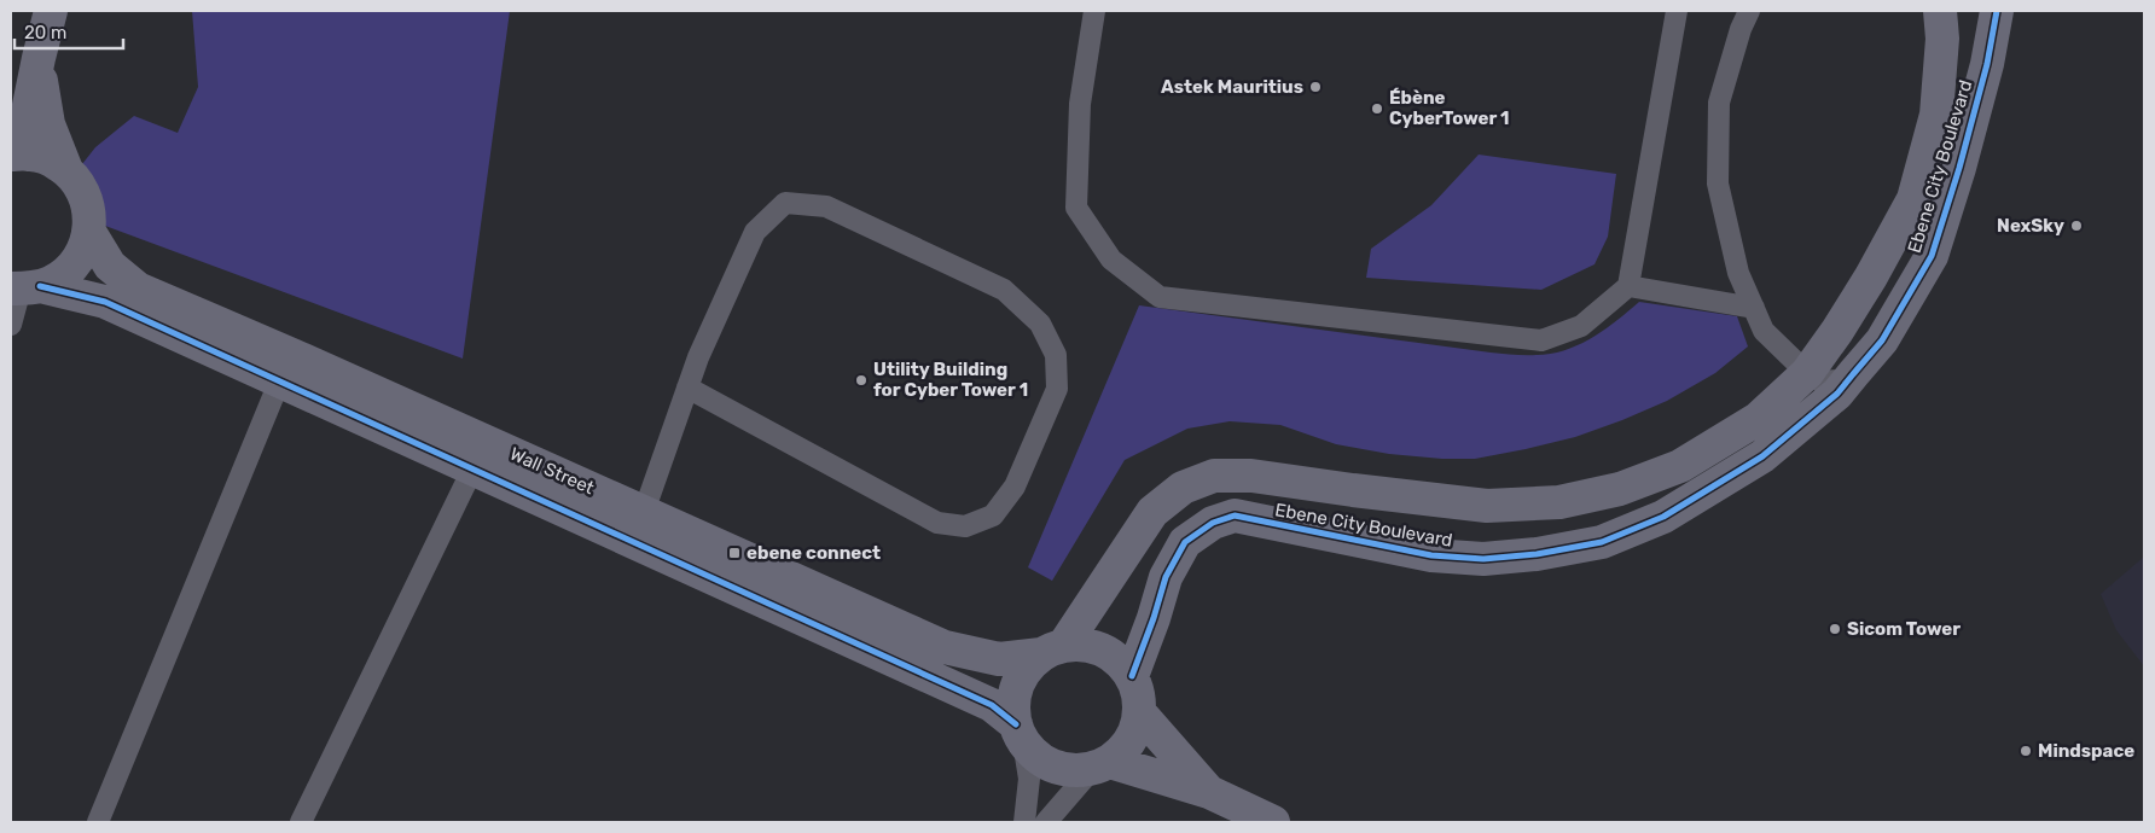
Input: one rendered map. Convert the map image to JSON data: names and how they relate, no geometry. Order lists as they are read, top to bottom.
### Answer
{
  "streets": {
    "street": ["Ebene City Boulevard", "Wall Street"]
  },
  "crossings": [
    ["Ebene City Boulevard", "Wall Street"]
  ],
  "places": {
    "other": [
      "Astek Mauritius",
      "Ébène CyberTower 1",
      "NexSky",
      "Utility Building for Cyber Tower 1",
      "Sicom Tower",
      "Mindspace"
    ],
    "transit": ["ebene connect"]
  },
  "scale_bar": "20 m"
}
